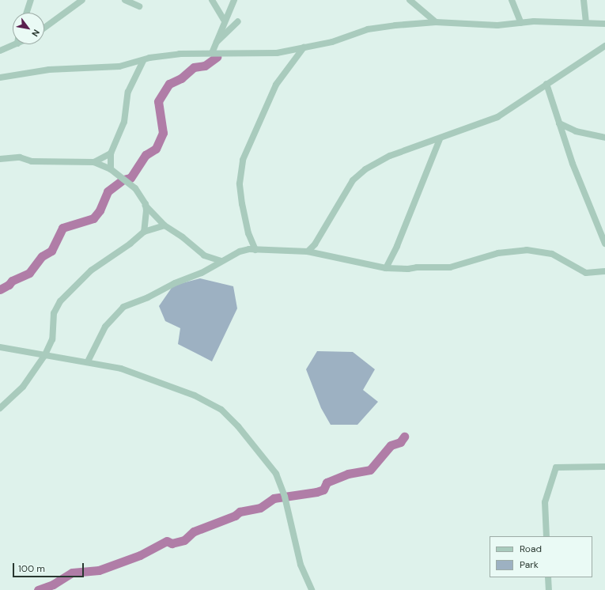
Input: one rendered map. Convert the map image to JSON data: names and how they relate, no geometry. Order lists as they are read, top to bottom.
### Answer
{
  "legend": ["Road", "Park"],
  "scale_bar": "100 m",
  "north": "bottom right"
}
